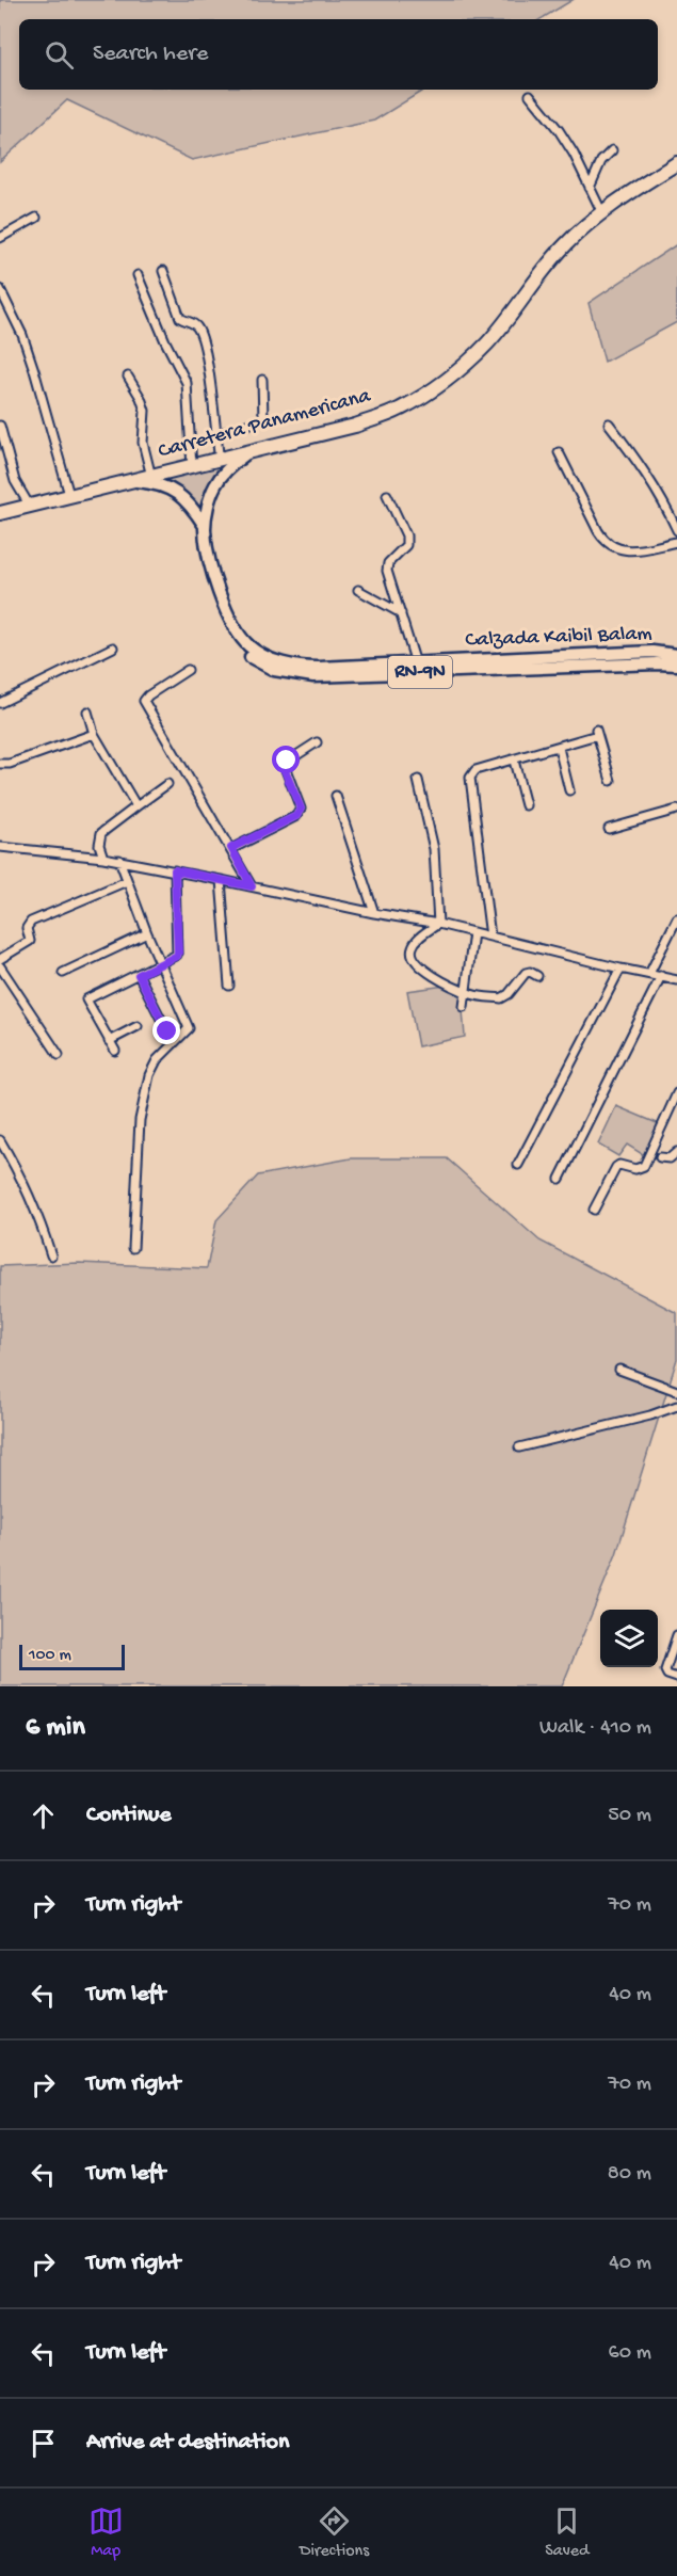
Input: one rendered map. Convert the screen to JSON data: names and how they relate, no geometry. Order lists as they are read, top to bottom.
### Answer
{
  "streets": {
    "highway": ["Carretera Panamericana"],
    "main road": ["Calzada Kaibil Balam", "RN-9N"]
  },
  "crossings": [
    ["Carretera Panamericana", "Calzada Kaibil Balam"]
  ],
  "scale_bar": "100 m",
  "page": {
    "search": "Search here",
    "scale": "100 m",
    "heading": ["6 min", "Walk · 410 m"],
    "list": [
      ["Continue", "50 m"],
      ["Turn right", "70 m"],
      ["Turn left", "40 m"],
      ["Turn right", "70 m"],
      ["Turn left", "80 m"],
      ["Turn right", "40 m"],
      ["Turn left", "60 m"],
      "Arrive at destination"
    ],
    "nav": ["Map", "Directions", "Saved"]
  }
}
